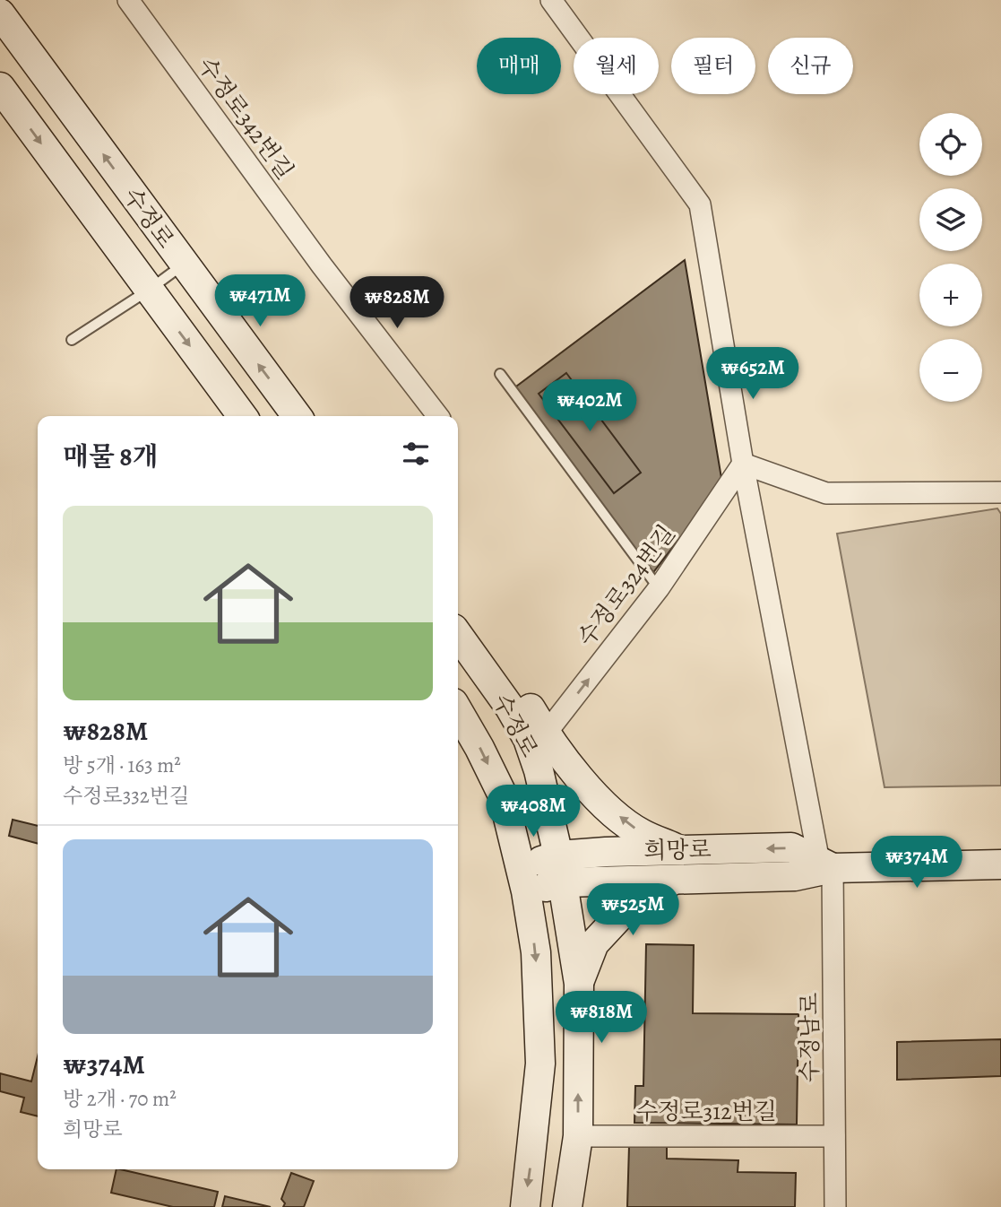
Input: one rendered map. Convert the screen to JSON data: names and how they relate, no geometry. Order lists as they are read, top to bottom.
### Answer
{
  "streets": {
    "main road": ["수정로", "희망로"],
    "street": [
      "수정로342번길",
      "수정로324번길",
      "수정남로",
      "수정로312번길"
    ]
  },
  "crossings": [
    ["수정로", "희망로"],
    ["수정로", "수정로312번길"],
    ["수정로324번길", "수정남로"],
    ["희망로", "수정남로"],
    ["수정남로", "수정로312번길"]
  ],
  "one_way": ["수정로324번길"],
  "page": {
    "chip": [
      "매매",
      "월세",
      "필터",
      "신규"
    ],
    "map_buttons": ["+", "−"],
    "price": [
      "₩471M",
      "₩828M",
      "₩652M",
      "₩402M",
      "₩408M",
      "₩374M",
      "₩525M",
      "₩818M"
    ],
    "heading": "매물 8개",
    "list": [
      {
        "name": "₩828M",
        "note": "방 5개 · 163 m² · 수정로332번길"
      },
      {
        "name": "₩374M",
        "note": "방 2개 · 70 m² · 희망로"
      }
    ]
  }
}
